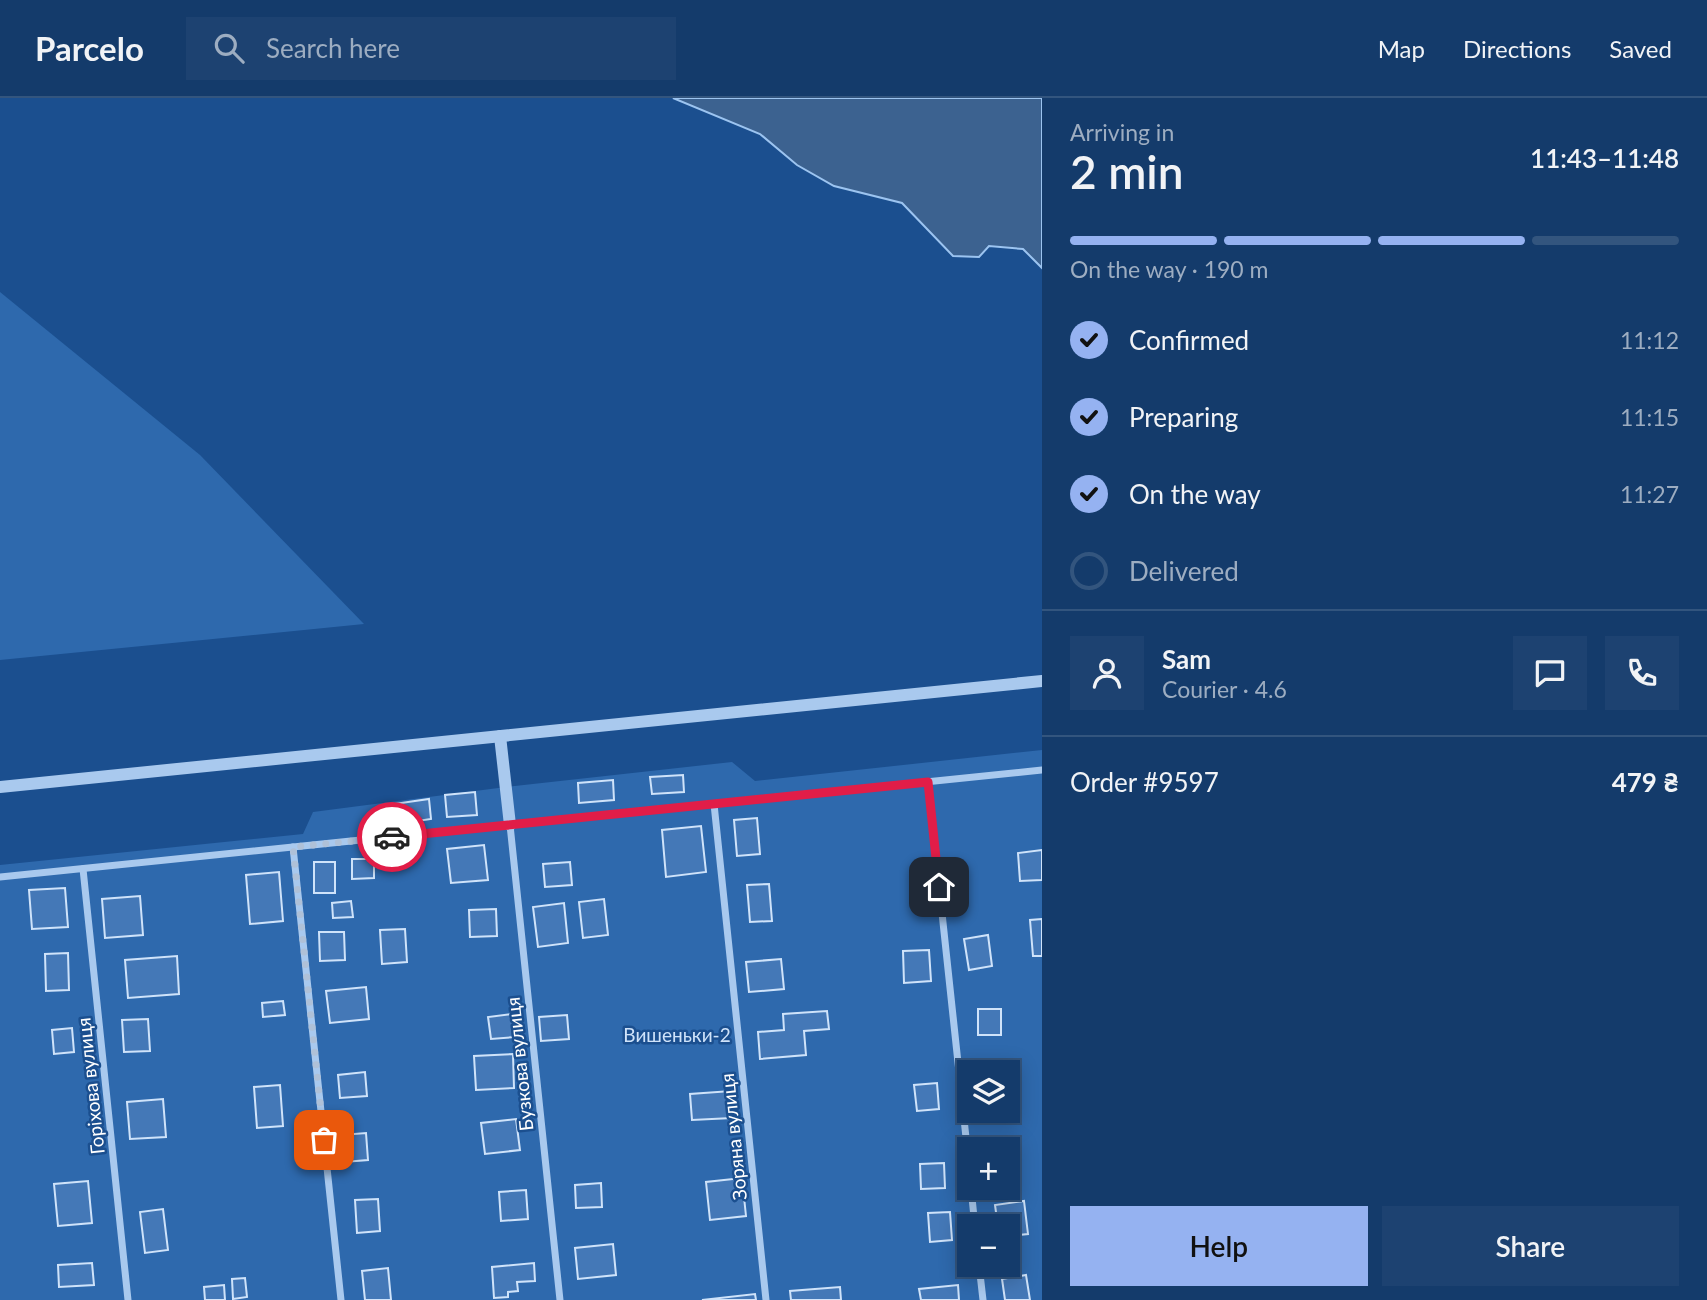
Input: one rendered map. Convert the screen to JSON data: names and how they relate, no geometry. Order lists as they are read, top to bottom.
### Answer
{
  "streets": {
    "street": ["Бузкова вулиця", "Горіхова вулиця", "Зоряна вулиця"]
  },
  "parks": ["Вишеньки-2"],
  "page": {
    "header": "Parcelo",
    "search": "Search here",
    "nav": ["Map", "Directions", "Saved"],
    "heading": ["2 min", "Arriving in", "11:43–11:48"],
    "panel": [
      "Sam",
      "Courier · 4.6",
      "Order #9597",
      "479 ₴"
    ],
    "bar": "On the way · 190 m",
    "list": [
      ["Confirmed", "11:12"],
      ["Preparing", "11:15"],
      ["On the way", "11:27"],
      "Delivered"
    ],
    "map_buttons": ["+", "−"],
    "buttons": ["Help", "Share"]
  }
}
